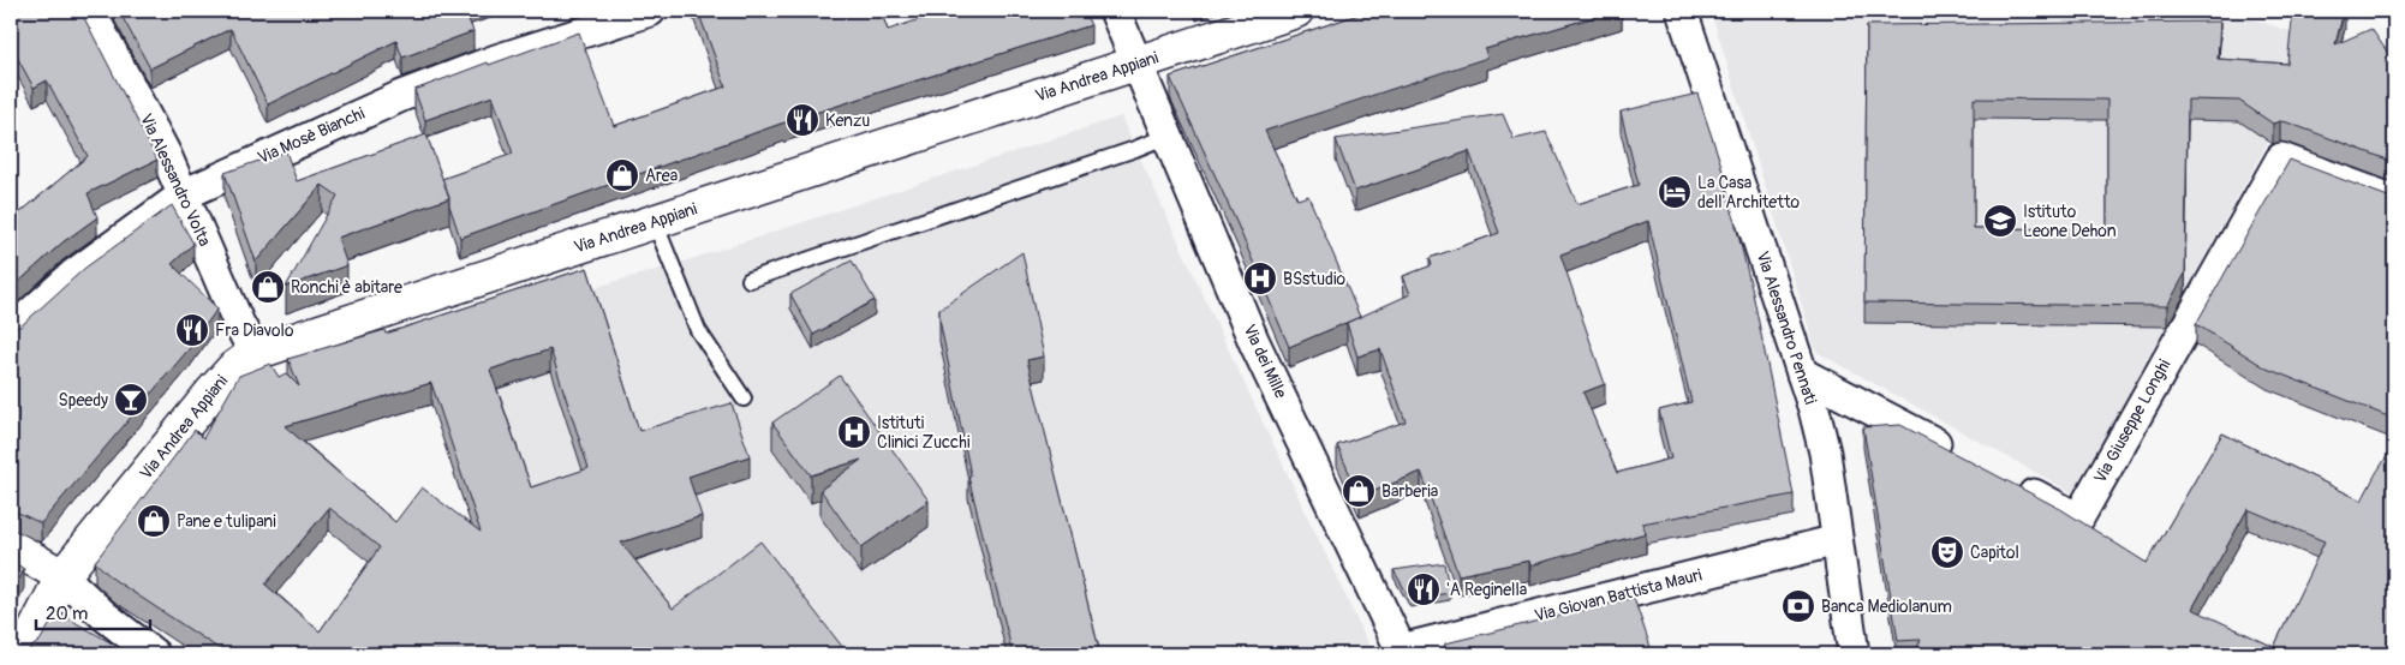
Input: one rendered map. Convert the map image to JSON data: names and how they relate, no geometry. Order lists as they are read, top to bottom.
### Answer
{
  "streets": {
    "street": [
      "Via Andrea Appiani",
      "Via Mosè Bianchi",
      "Via Alessandro Volta",
      "Via Alessandro Pennati",
      "Via dei Mille",
      "Via Giuseppe Longhi",
      "Via Giovan Battista Mauri"
    ]
  },
  "crossings": [
    ["Via Andrea Appiani", "Via Alessandro Volta"],
    ["Via Andrea Appiani", "Via dei Mille"],
    ["Via Mosè Bianchi", "Via Alessandro Volta"],
    ["Via Alessandro Pennati", "Via Giovan Battista Mauri"],
    ["Via dei Mille", "Via Giovan Battista Mauri"]
  ],
  "places": {
    "restaurant": ["Kenzu", "Fra Diavolo", "'A Reginella"],
    "shop": [
      "Area",
      "Ronchi è abitare",
      "Barberia",
      "Pane e tulipani"
    ],
    "hotel": ["La Casa dell'Architetto"],
    "school or university": ["Istituto Leone Dehon"],
    "hospital": ["BSstudio", "Istituti Clinici Zucchi"],
    "bar": ["Speedy"],
    "theatre": ["Capitol"],
    "bank": ["Banca Mediolanum"]
  },
  "scale_bar": "20 m"
}
